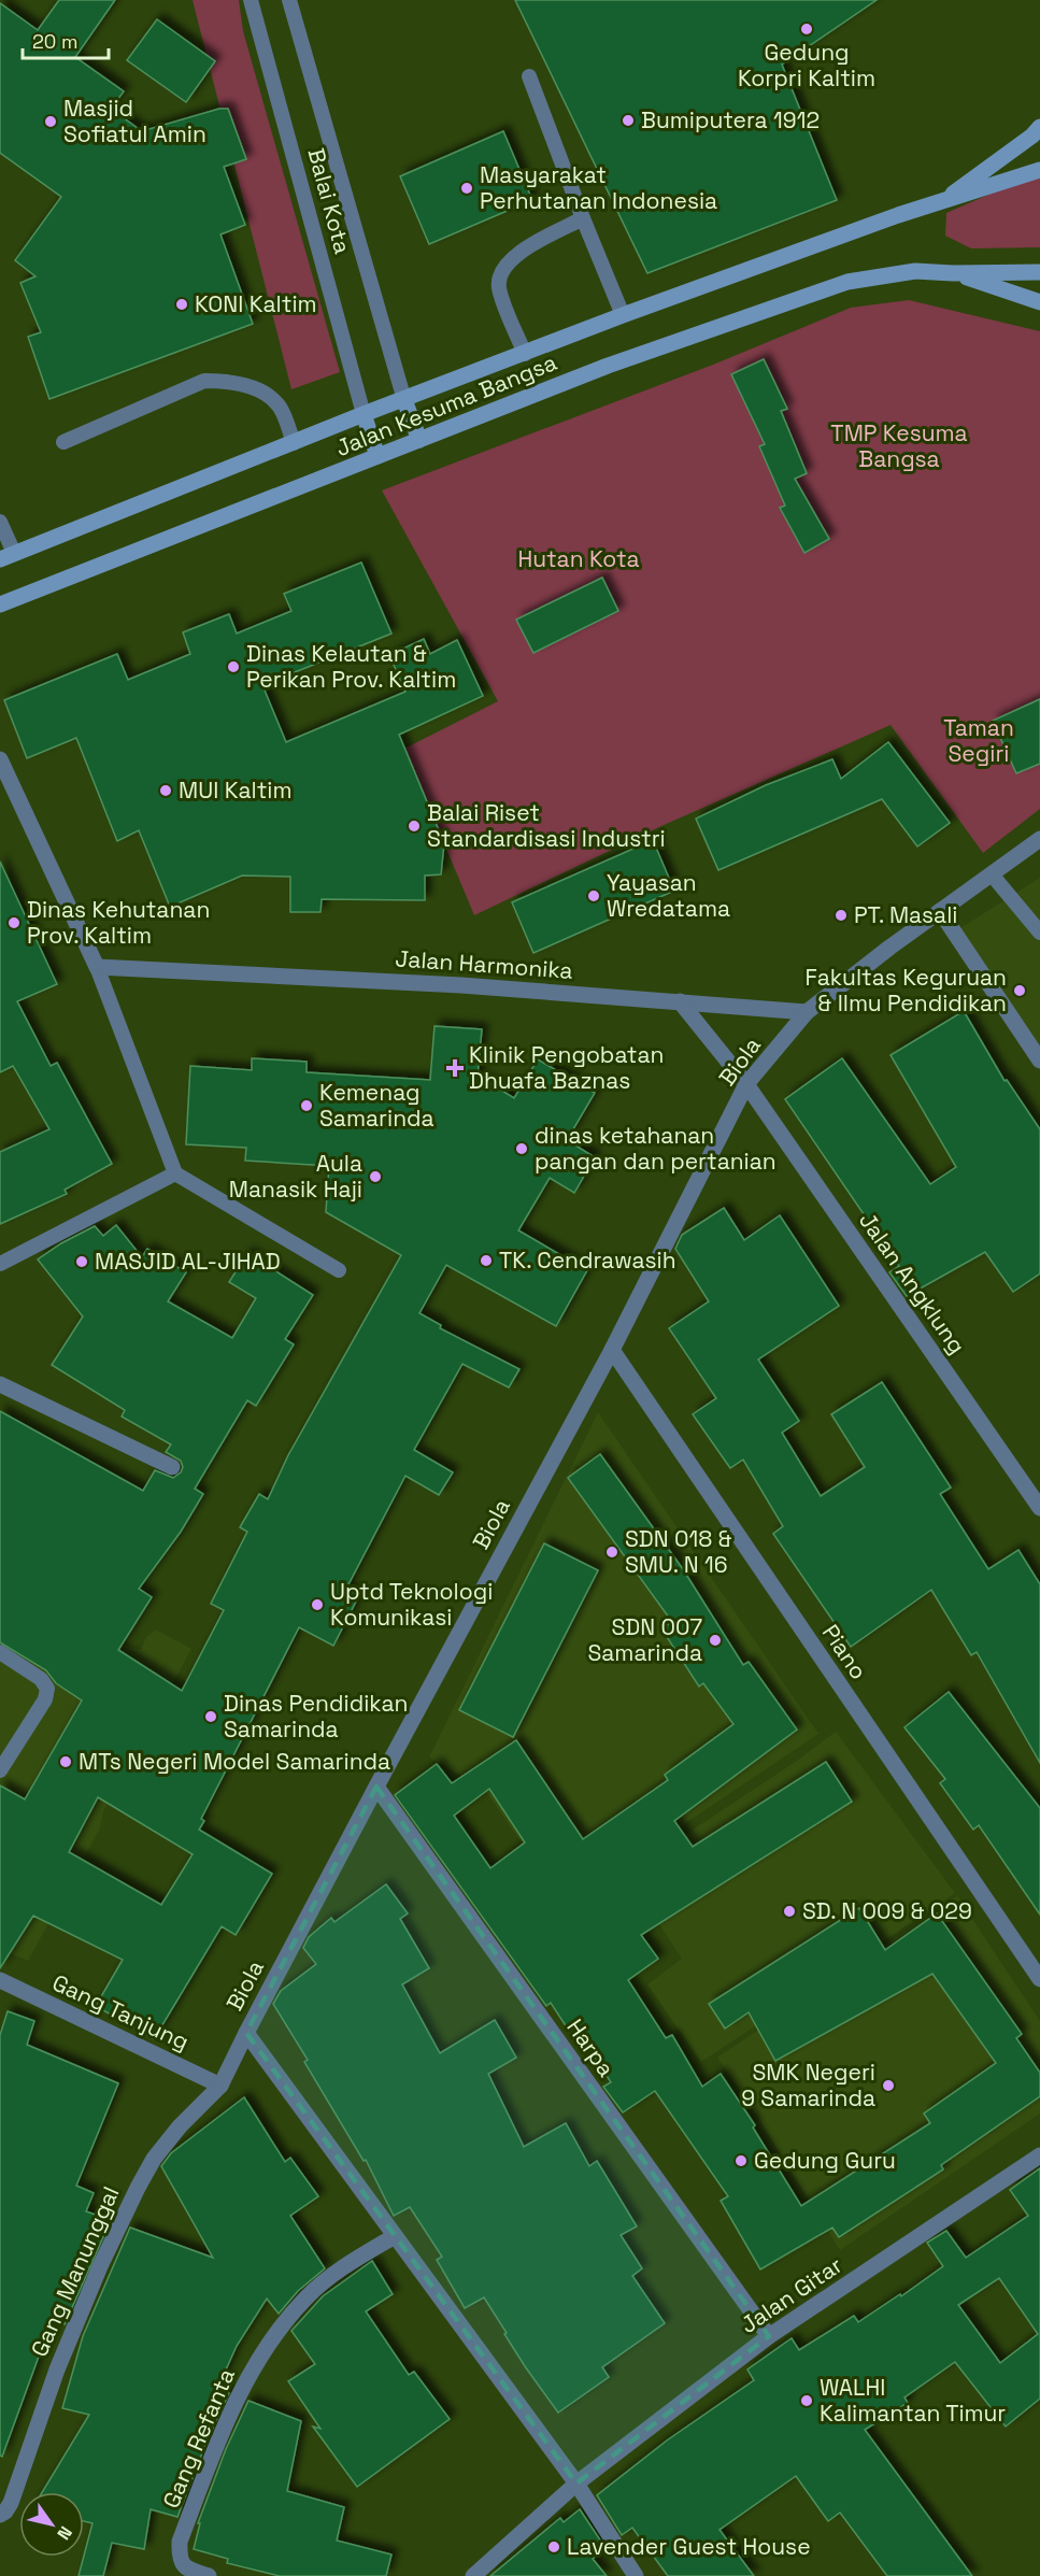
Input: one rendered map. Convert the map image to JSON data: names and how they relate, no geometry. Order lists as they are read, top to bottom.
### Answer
{
  "streets": {
    "street": [
      "Jalan Kesuma Bangsa",
      "Jalan Harmonika",
      "Biola",
      "Jalan Angklung",
      "Piano",
      "Gang Tanjung",
      "Harpa",
      "Gang Manunggal",
      "Jalan Gitar",
      "Gang Refanta"
    ],
    "lane": ["Balai Kota"]
  },
  "crossings": [
    ["Balai Kota", "Jalan Kesuma Bangsa"],
    ["Jalan Harmonika", "Biola"],
    ["Jalan Harmonika", "Jalan Angklung"],
    ["Biola", "Jalan Angklung"],
    ["Biola", "Piano"],
    ["Biola", "Harpa"],
    ["Biola", "Gang Manunggal"],
    ["Gang Tanjung", "Gang Manunggal"],
    ["Harpa", "Jalan Gitar"]
  ],
  "parks": ["TMP Kesuma Bangsa", "Hutan Kota", "Taman Segiri"],
  "places": {
    "other": [
      "Gedung Korpri Kaltim",
      "Bumiputera 1912",
      "Masjid Sofiatul Amin",
      "Masyarakat Perhutanan Indonesia",
      "KONI Kaltim",
      "Dinas Kelautan & Perikan Prov. Kaltim",
      "MUI Kaltim",
      "Balai Riset Standardisasi Industri",
      "Yayasan Wredatama",
      "PT. Masali",
      "Dinas Kehutanan Prov. Kaltim",
      "Fakultas Keguruan & Ilmu Pendidikan",
      "Kemenag Samarinda",
      "dinas ketahanan pangan dan pertanian",
      "Aula Manasik Haji",
      "TK. Cendrawasih",
      "MASJID AL-JIHAD",
      "SDN 018 & SMU. N 16",
      "Uptd Teknologi Komunikasi",
      "SDN 007 Samarinda",
      "Dinas Pendidikan Samarinda",
      "MTs Negeri Model Samarinda",
      "SD. N 009 & 029",
      "SMK Negeri 9 Samarinda",
      "Gedung Guru",
      "WALHI Kalimantan Timur",
      "Lavender Guest House"
    ],
    "health": ["Klinik Pengobatan Dhuafa Baznas"]
  },
  "scale_bar": "20 m",
  "north": "bottom right"
}
